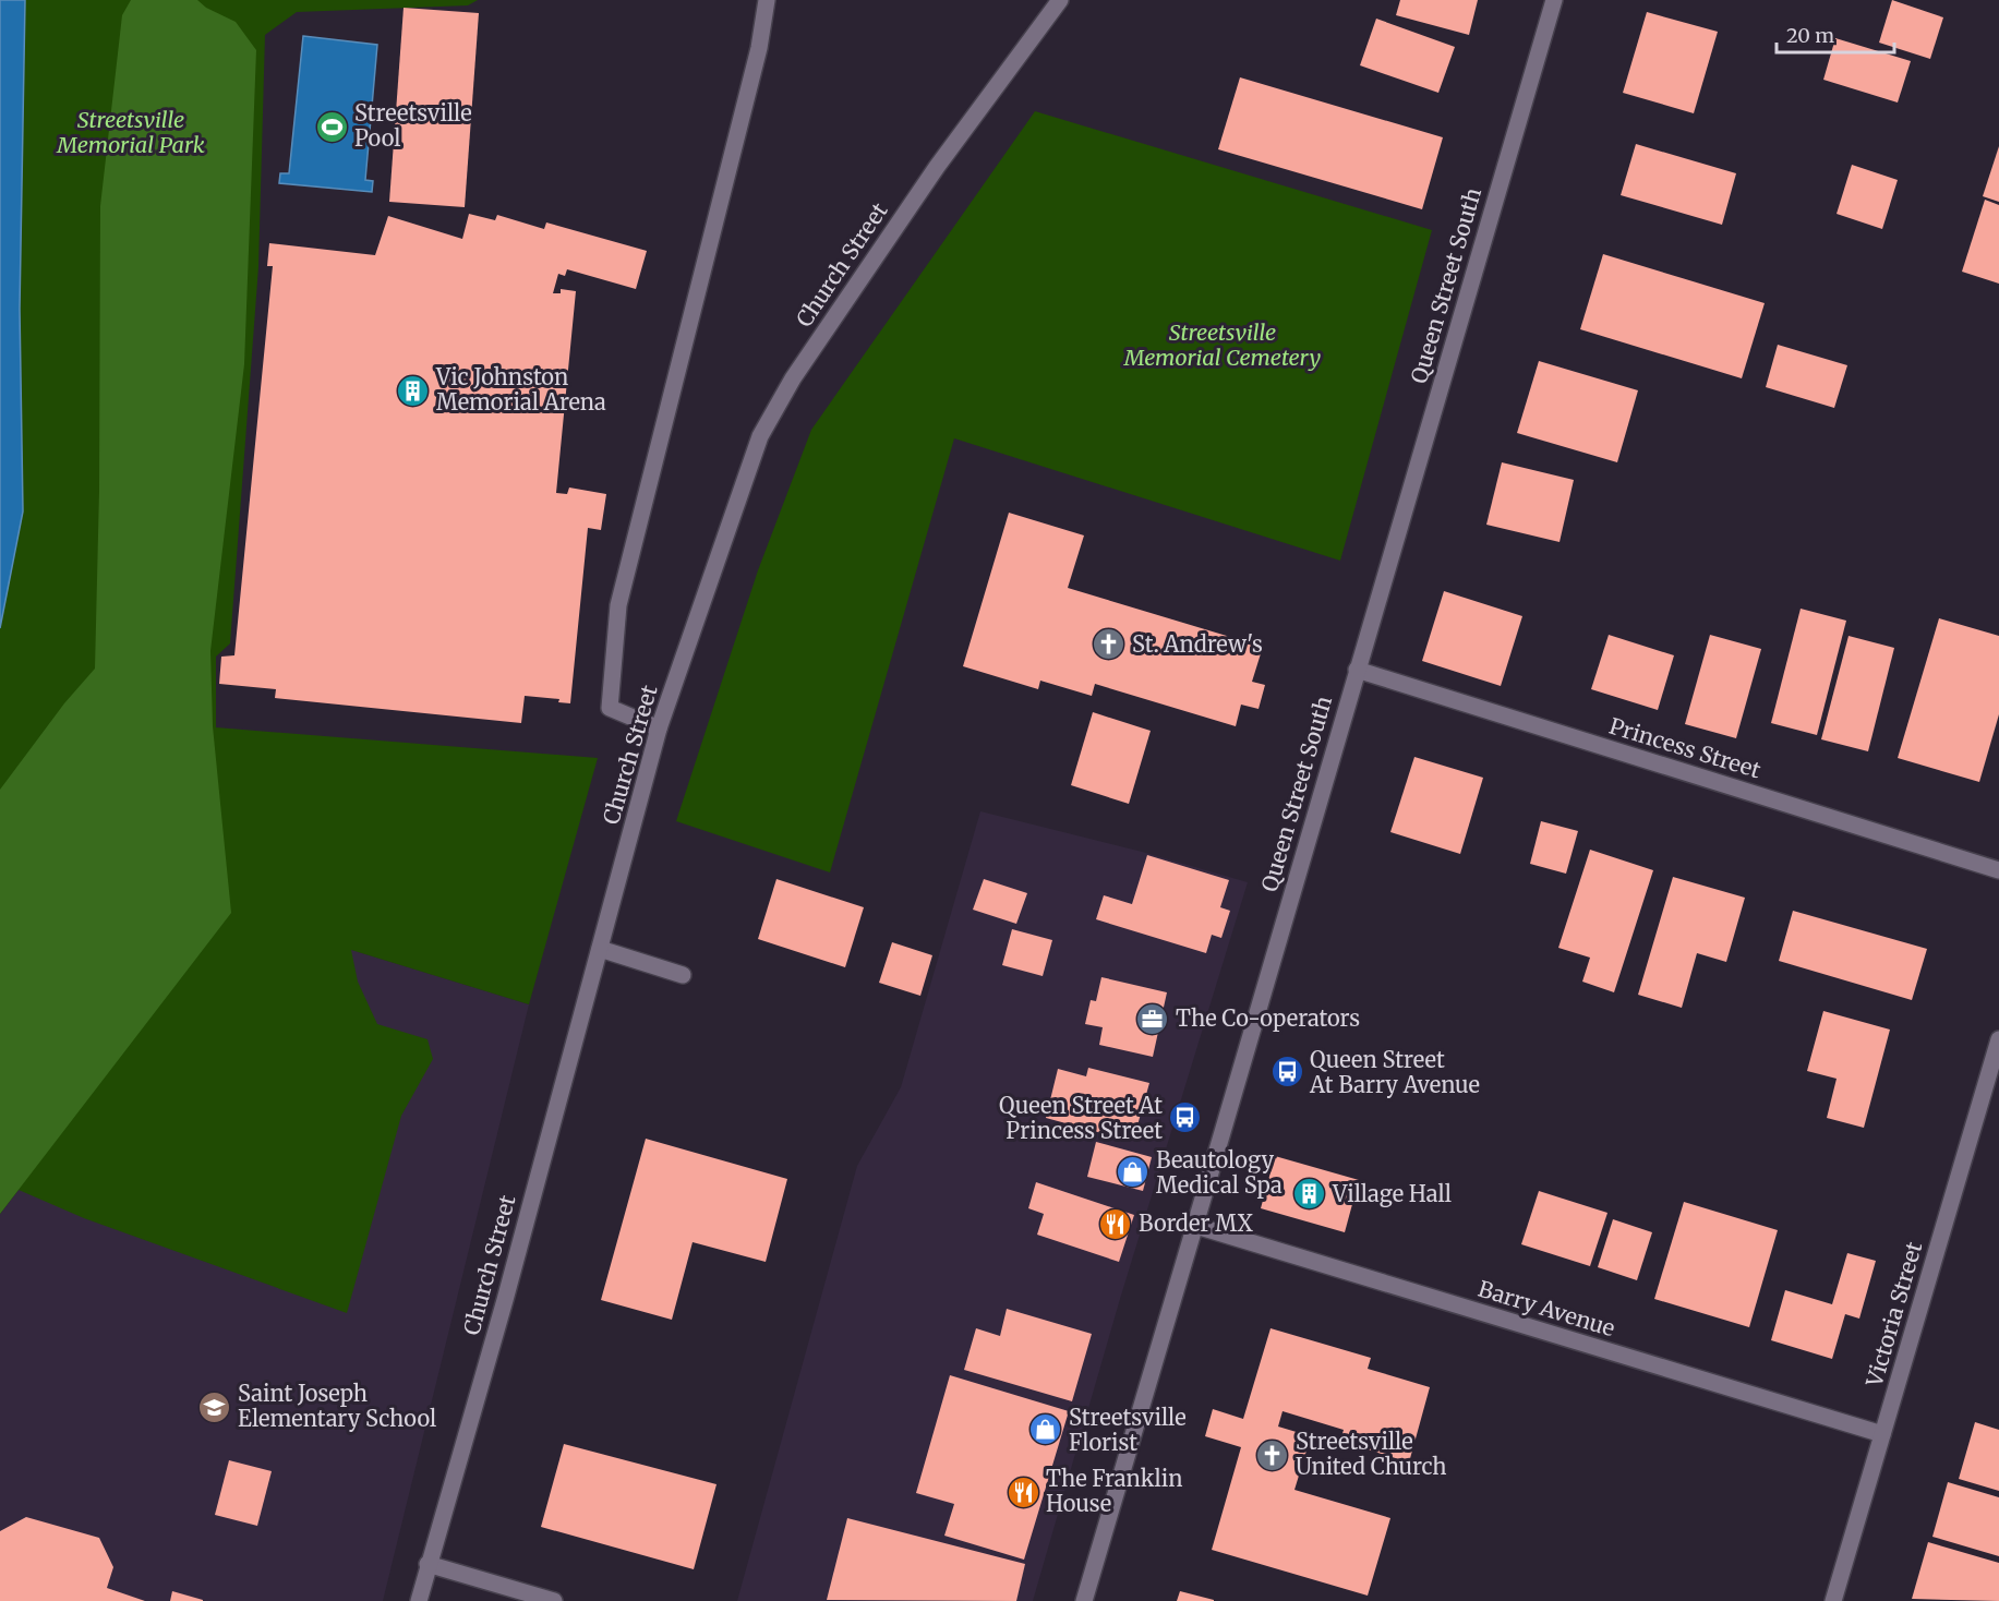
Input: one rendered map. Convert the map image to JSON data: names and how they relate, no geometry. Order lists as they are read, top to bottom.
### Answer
{
  "streets": {
    "street": [
      "Church Street",
      "Queen Street South",
      "Princess Street",
      "Barry Avenue",
      "Victoria Street"
    ]
  },
  "crossings": [
    ["Queen Street South", "Princess Street"],
    ["Queen Street South", "Barry Avenue"],
    ["Barry Avenue", "Victoria Street"]
  ],
  "parks": ["Streetsville Memorial Park", "Streetsville Memorial Cemetery"],
  "places": {
    "sports": ["Streetsville Pool"],
    "building": ["Vic Johnston Memorial Arena", "Village Hall"],
    "church": ["St. Andrew's", "Streetsville United Church"],
    "office": ["The Co-operators"],
    "bus stop": ["Queen Street At Barry Avenue", "Queen Street At Princess Street"],
    "shop": ["Beautology Medical Spa", "Streetsville Florist"],
    "restaurant": ["Border MX", "The Franklin House"],
    "school or university": ["Saint Joseph Elementary School"]
  },
  "scale_bar": "20 m"
}
